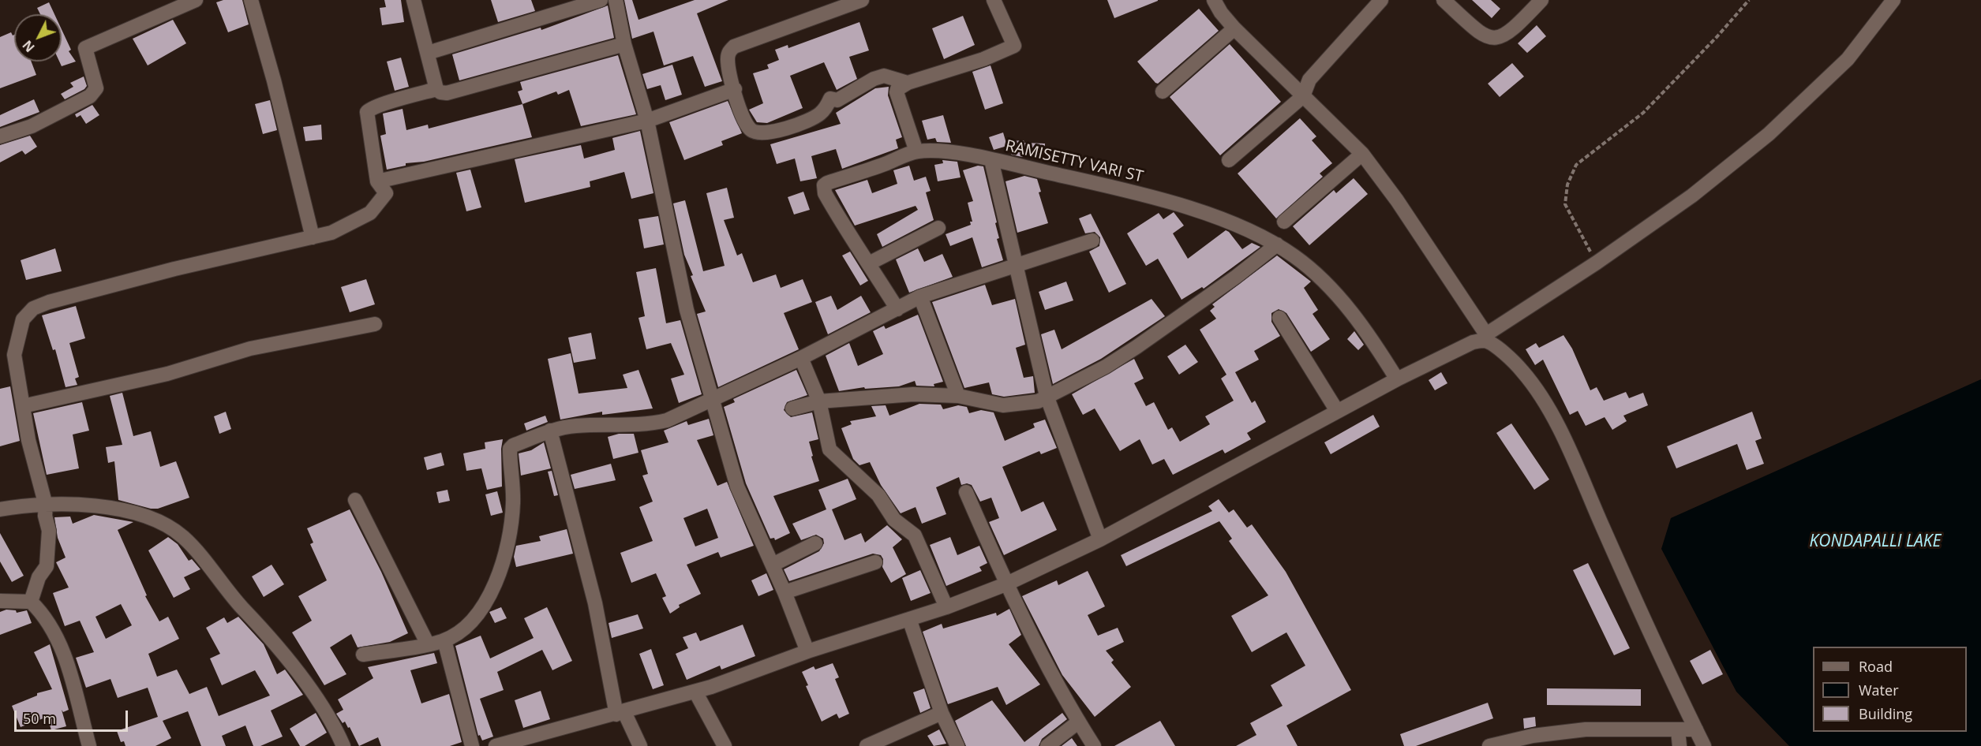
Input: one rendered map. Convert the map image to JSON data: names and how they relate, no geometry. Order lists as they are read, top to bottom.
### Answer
{
  "streets": {
    "street": ["RAMISETTY VARI ST"]
  },
  "water": ["KONDAPALLI LAKE"],
  "legend": ["Road", "Water", "Building"],
  "scale_bar": "50 m",
  "north": "bottom left"
}
